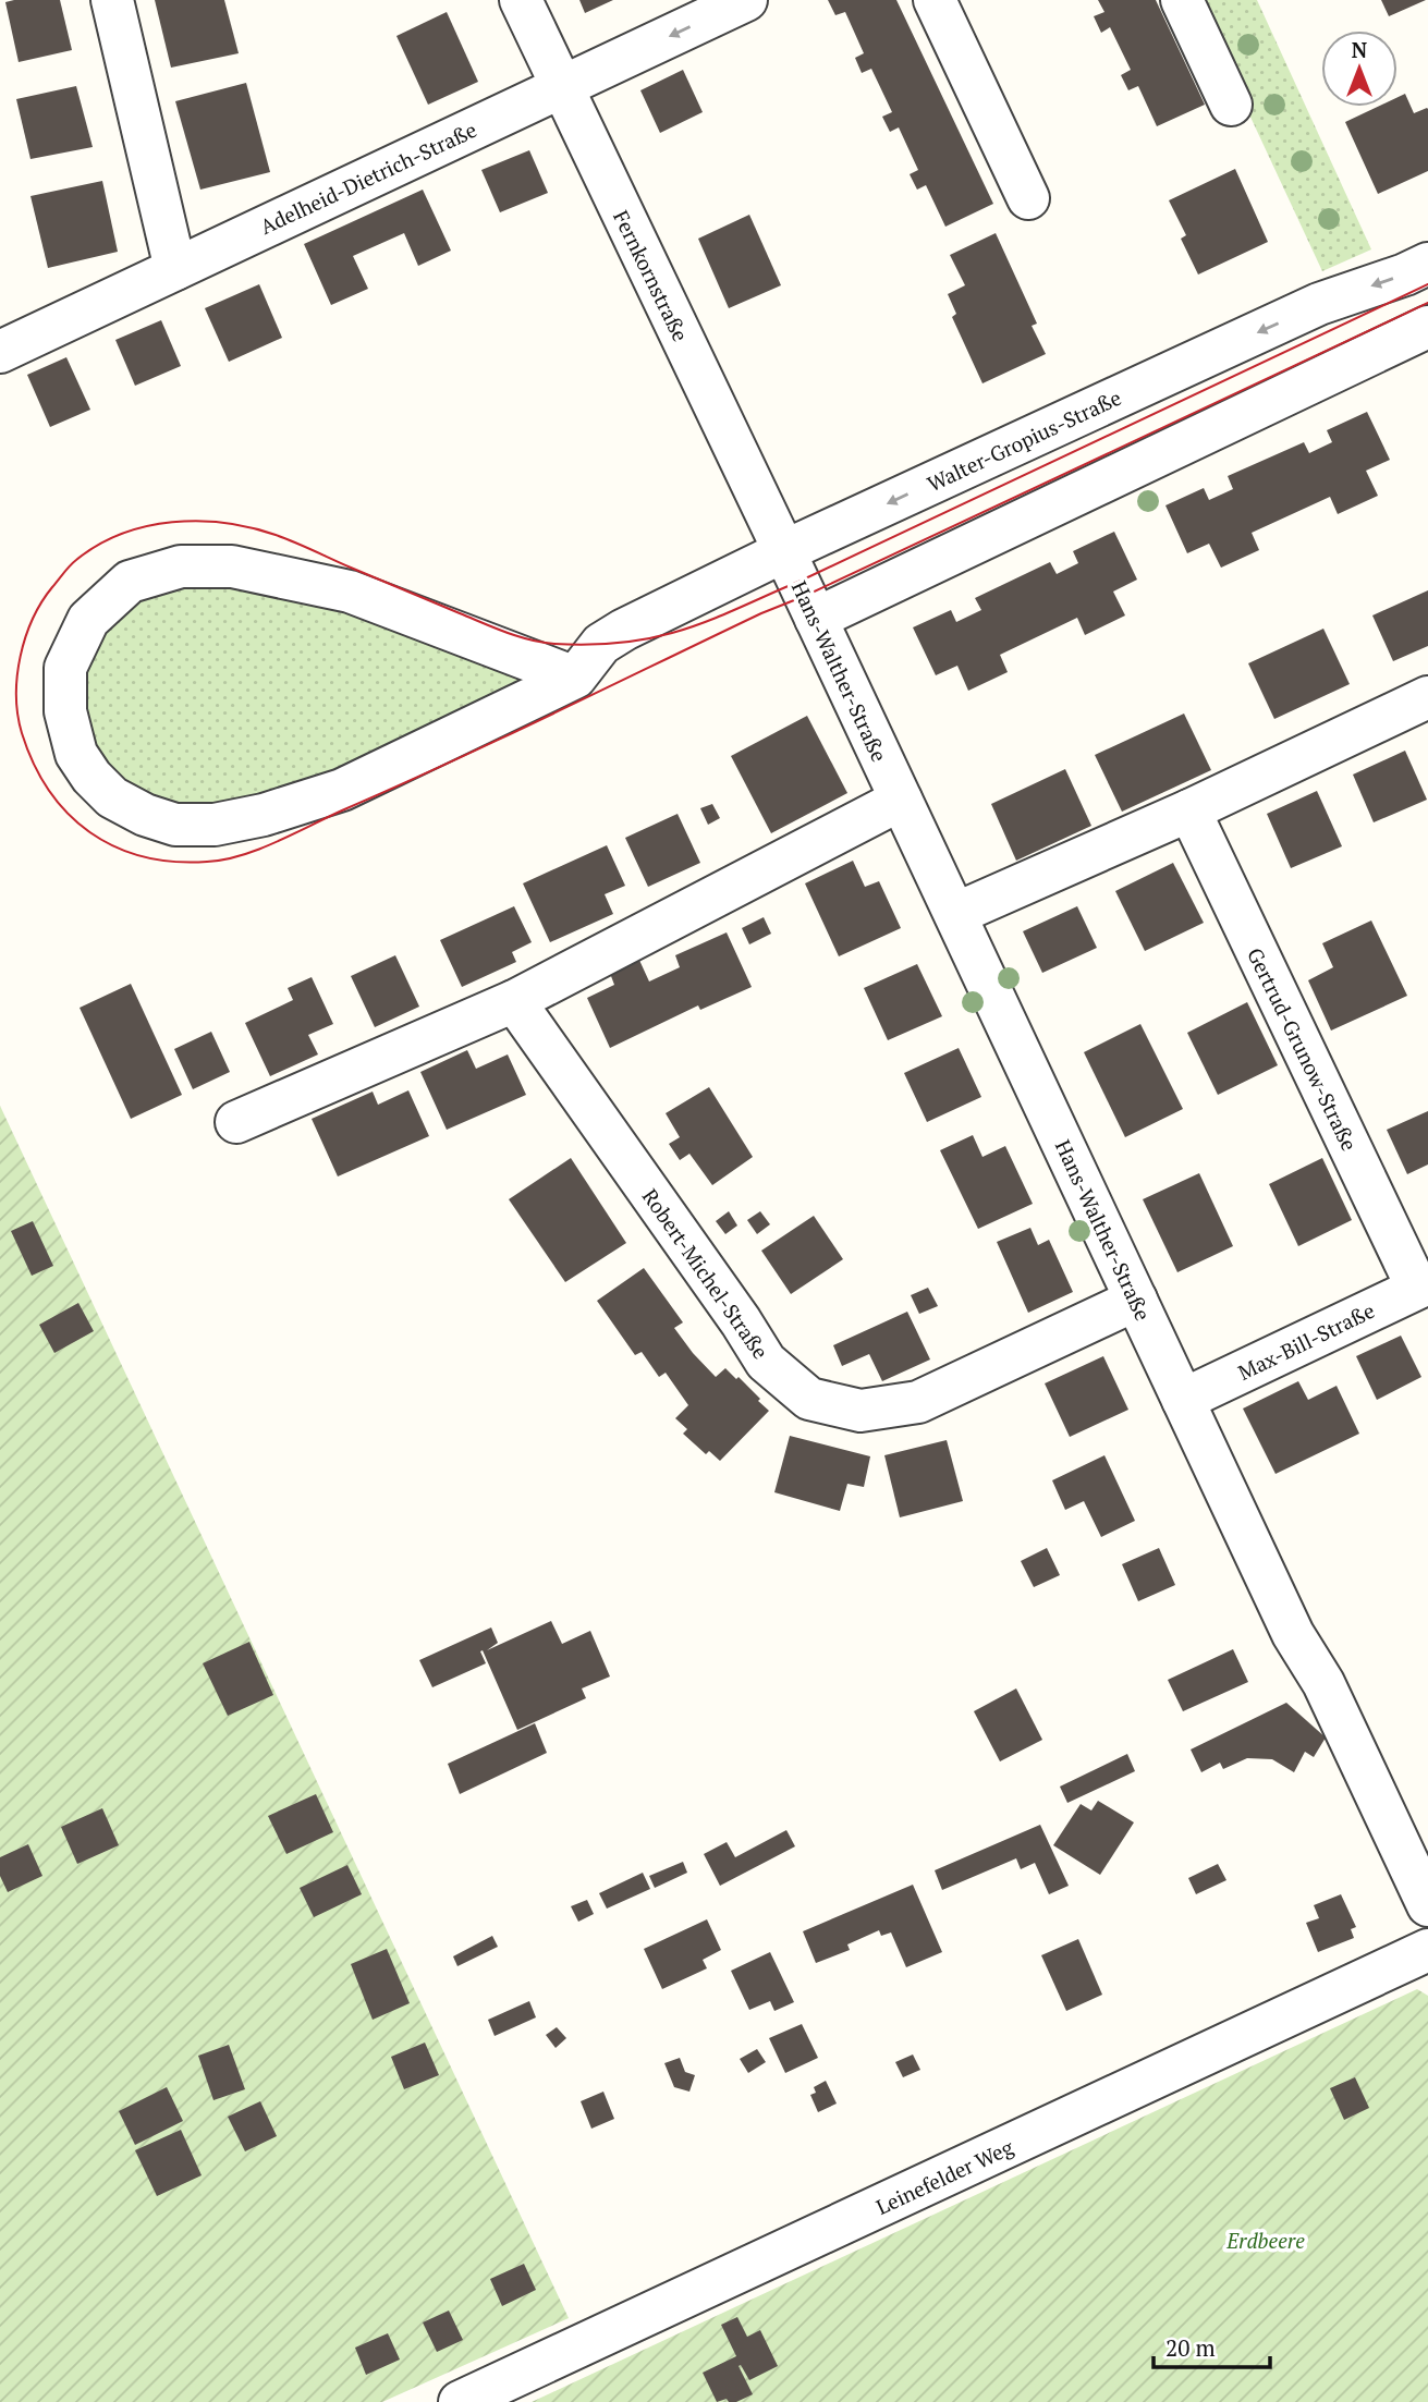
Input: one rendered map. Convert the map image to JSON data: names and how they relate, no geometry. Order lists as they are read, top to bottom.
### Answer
{
  "streets": {
    "street": [
      "Adelheid-Dietrich-Straße",
      "Fernkornstraße",
      "Walter-Gropius-Straße",
      "Hans-Walther-Straße",
      "Gertrud-Grunow-Straße",
      "Robert-Michel-Straße",
      "Max-Bill-Straße",
      "Leinefelder Weg"
    ]
  },
  "crossings": [
    ["Adelheid-Dietrich-Straße", "Fernkornstraße"],
    ["Fernkornstraße", "Walter-Gropius-Straße"],
    ["Fernkornstraße", "Hans-Walther-Straße"],
    ["Walter-Gropius-Straße", "Hans-Walther-Straße"],
    ["Hans-Walther-Straße", "Robert-Michel-Straße"],
    ["Hans-Walther-Straße", "Max-Bill-Straße"],
    ["Gertrud-Grunow-Straße", "Max-Bill-Straße"]
  ],
  "parks": ["Erdbeere"],
  "scale_bar": "20 m",
  "north": "top"
}
